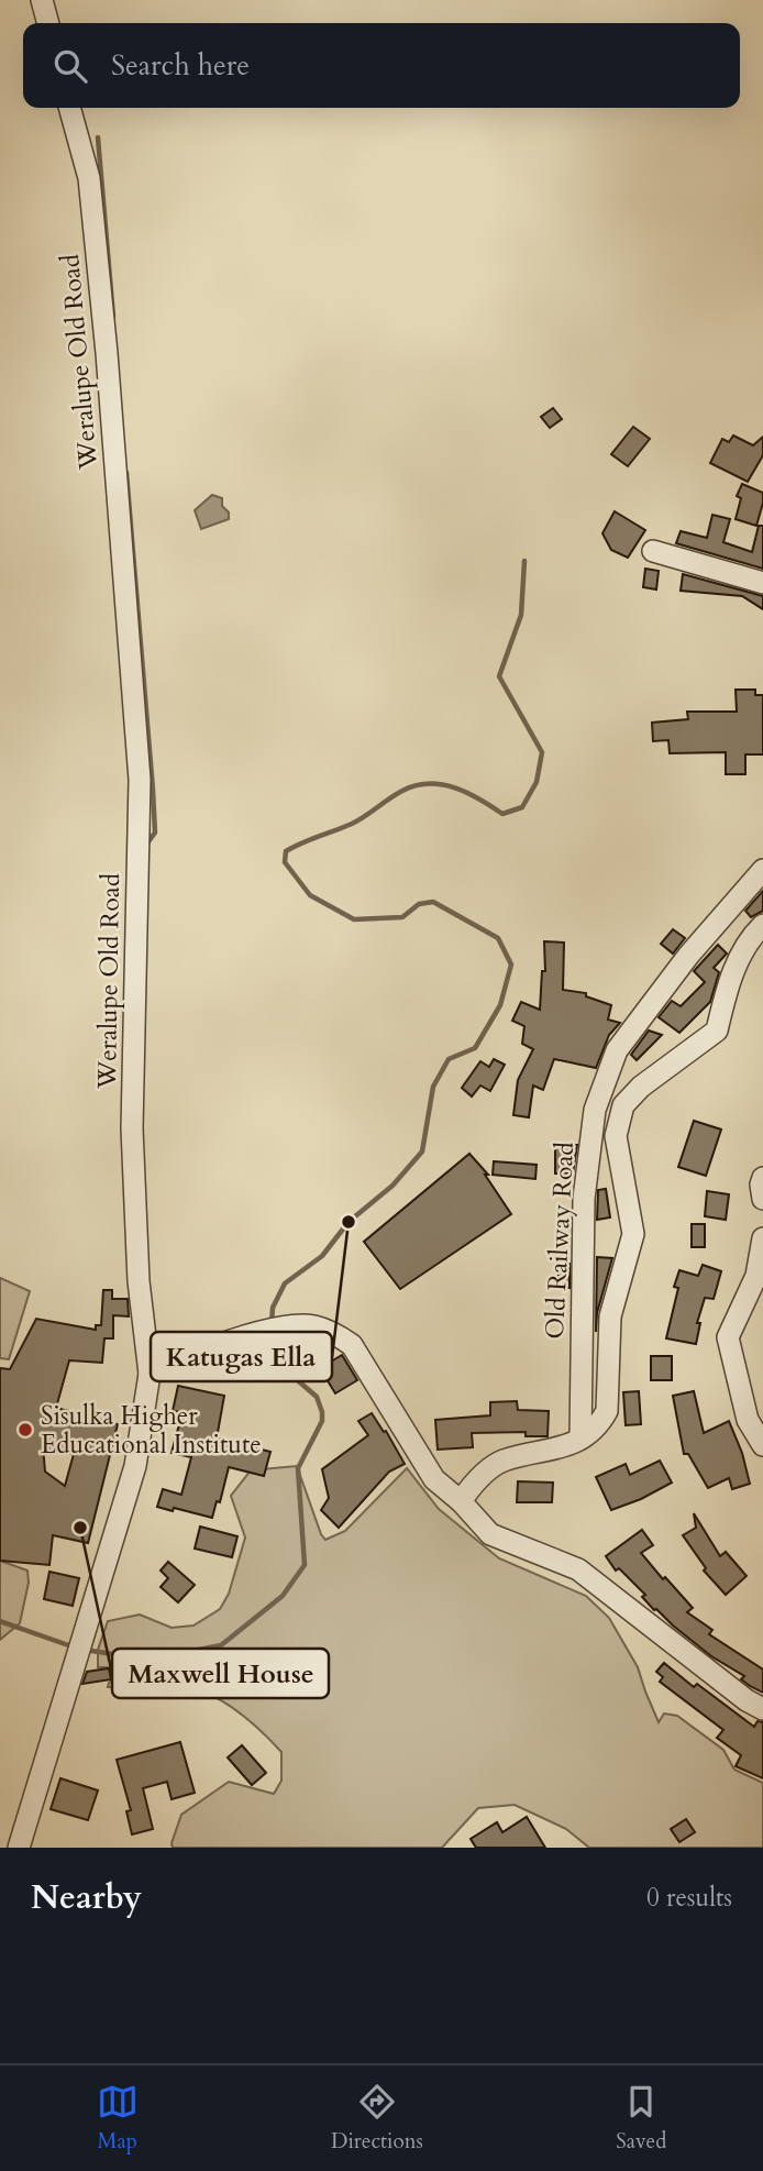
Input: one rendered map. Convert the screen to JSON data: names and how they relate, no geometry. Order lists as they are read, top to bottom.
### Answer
{
  "streets": {
    "street": ["Weralupe Old Road", "Old Railway Road"]
  },
  "places": ["Katugas Ella", "Sisulka Higher Educational Institute", "Maxwell House"],
  "page": {
    "search": "Search here",
    "heading": ["Nearby", "0 results"],
    "nav": ["Map", "Directions", "Saved"]
  }
}
